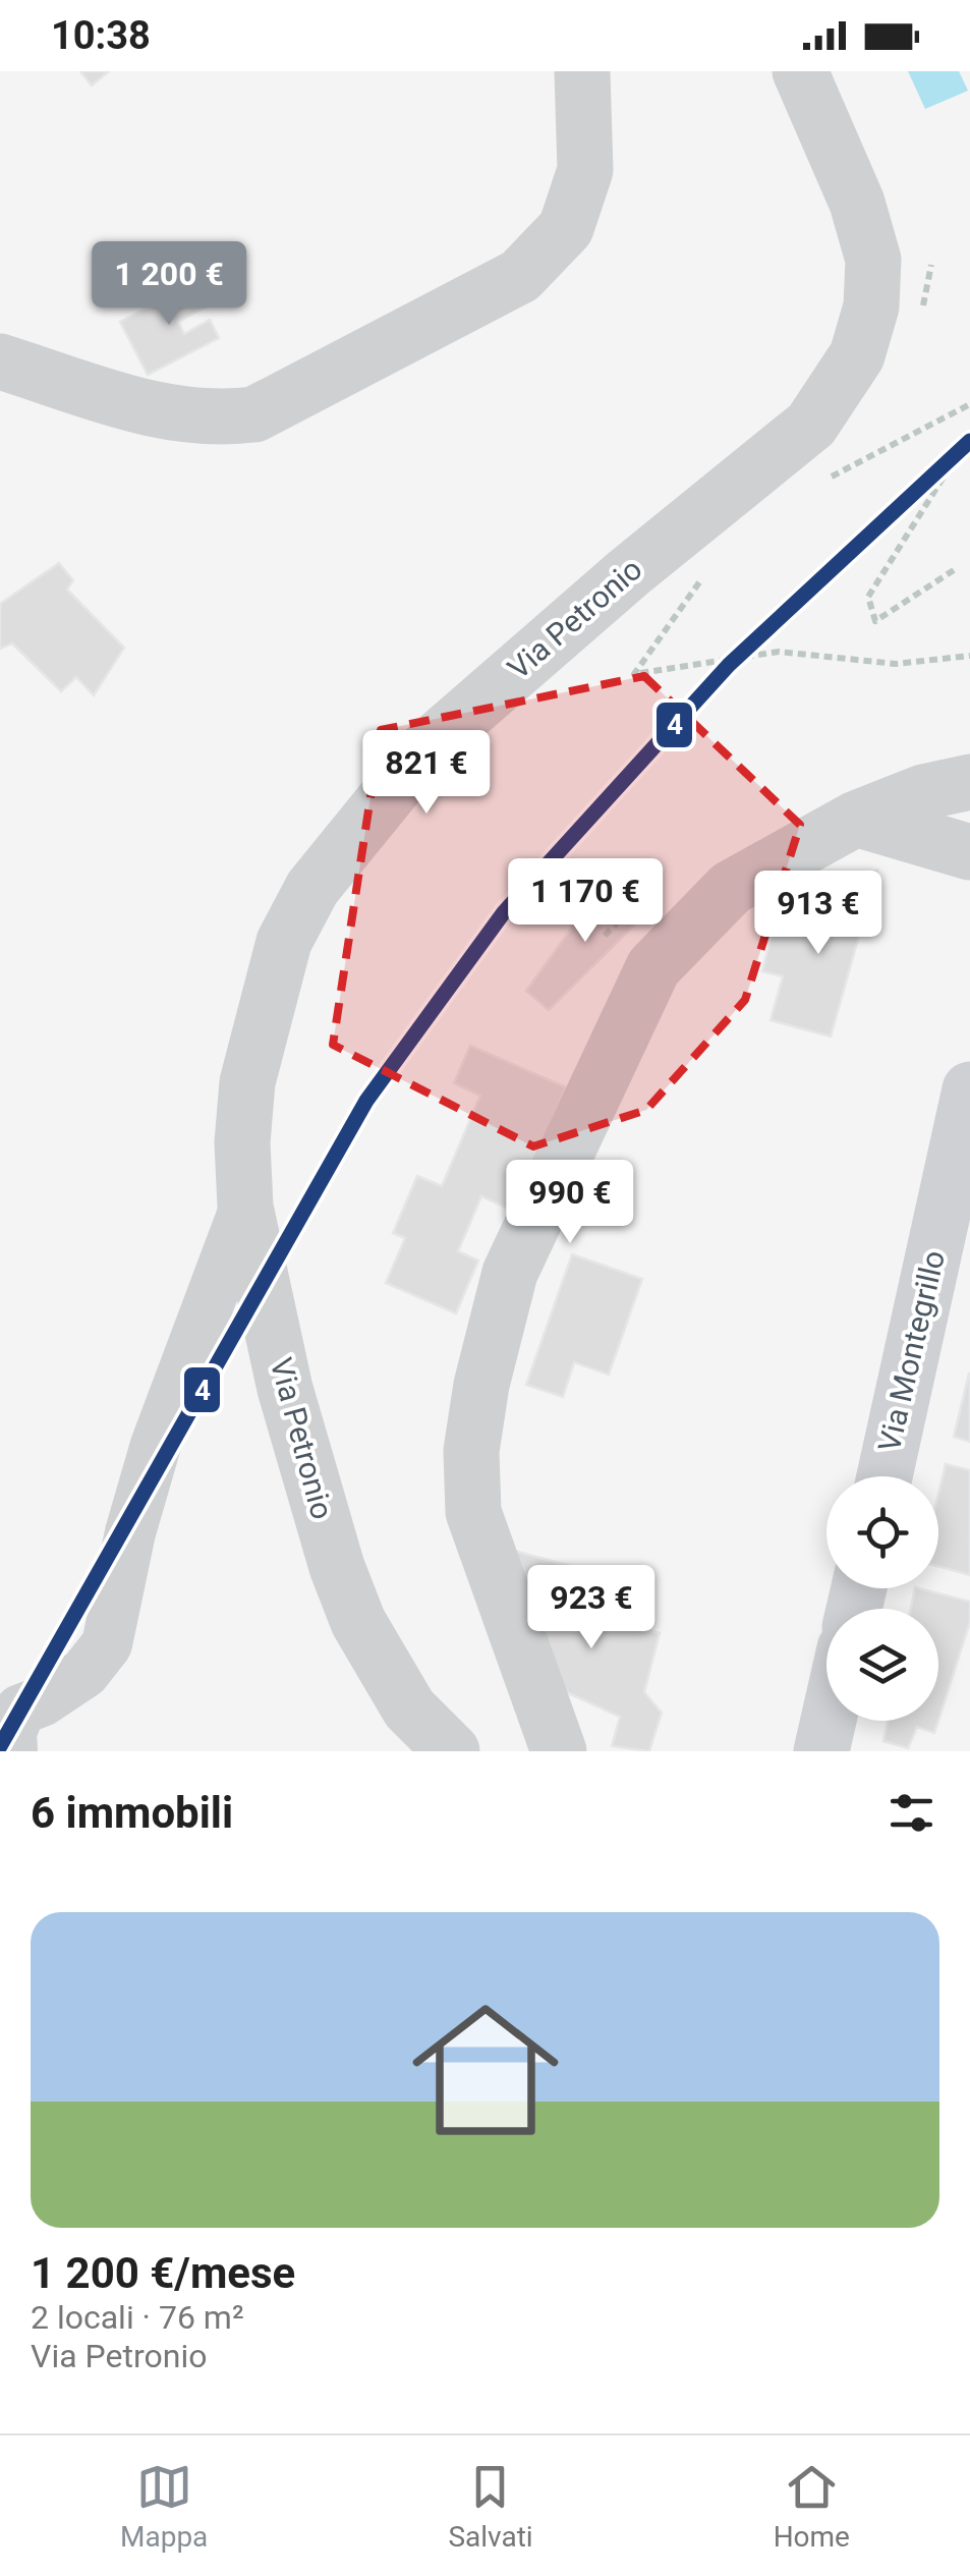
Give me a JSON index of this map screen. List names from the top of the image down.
{
  "streets": {
    "main road": ["Via Montegrillo"],
    "street": ["Via Petronio"]
  },
  "lines": ["transit line 4"],
  "page": {
    "status": "10:38",
    "price": [
      "1 200 €",
      "821 €",
      "1 170 €",
      "913 €",
      "990 €",
      "923 €"
    ],
    "heading": "6 immobili",
    "list": [
      {
        "name": "1 200 €/mese",
        "note": "2 locali · 76 m² · Via Petronio"
      }
    ],
    "tabs": ["Mappa", "Salvati", "Home"]
  }
}
